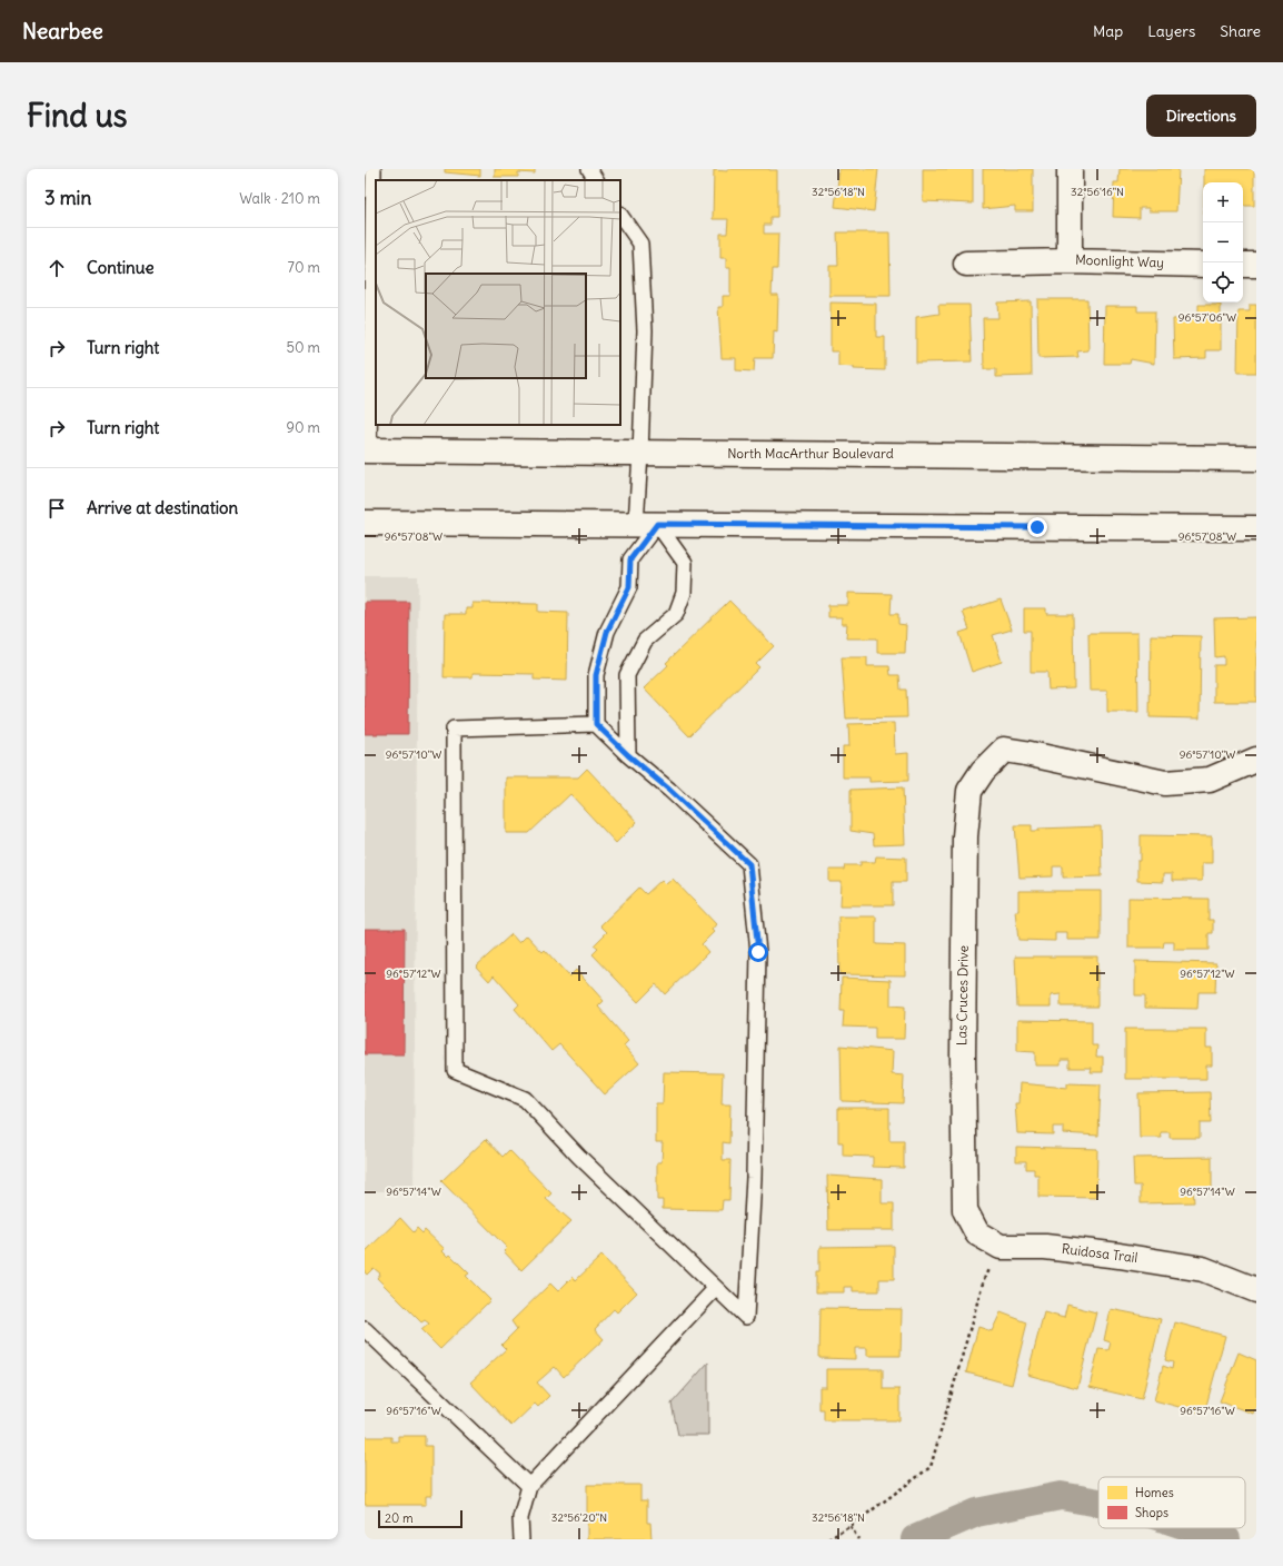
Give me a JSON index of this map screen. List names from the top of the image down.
{
  "streets": {
    "main road": [
      "Moonlight Way",
      "North MacArthur Boulevard",
      "Las Cruces Drive",
      "Ruidosa Trail"
    ]
  },
  "crossings": [
    ["Las Cruces Drive", "Ruidosa Trail"]
  ],
  "legend": ["Homes", "Shops"],
  "scale_bar": "20 m",
  "page": {
    "header": "Nearbee",
    "nav": ["Map", "Layers", "Share"],
    "buttons": "Directions",
    "title": "Find us",
    "heading": ["3 min", "Walk · 210 m"],
    "map_buttons": ["+", "−"],
    "list": [
      ["Continue", "70 m"],
      ["Turn right", "50 m"],
      ["Turn right", "90 m"],
      "Arrive at destination"
    ],
    "scale": "20 m"
  },
  "coordinates": [
    "32°56'18\"N",
    "32°56'16\"N",
    "96°57'06\"W",
    "96°57'08\"W",
    "96°57'10\"W",
    "96°57'12\"W",
    "96°57'14\"W",
    "96°57'16\"W",
    "32°56'20\"N"
  ]
}
